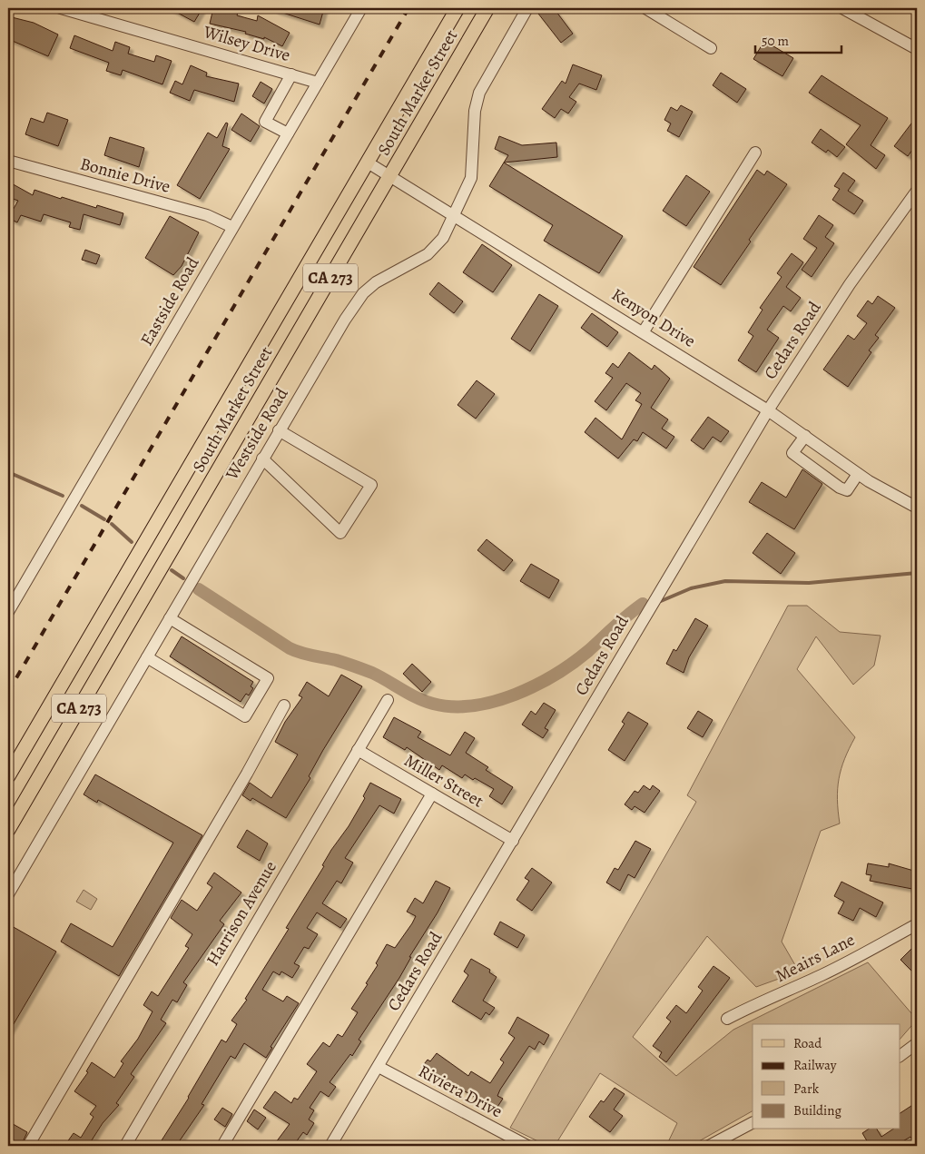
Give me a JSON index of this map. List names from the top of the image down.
{
  "streets": {
    "main road": ["South Market Street", "CA 273"],
    "street": [
      "Wilsey Drive",
      "Bonnie Drive",
      "Eastside Road",
      "Kenyon Drive",
      "Cedars Road",
      "Westside Road",
      "Miller Street",
      "Harrison Avenue",
      "Meairs Lane",
      "Riviera Drive"
    ]
  },
  "crossings": [
    ["Wilsey Drive", "Eastside Road"],
    ["South Market Street", "Kenyon Drive"],
    ["Bonnie Drive", "Eastside Road"],
    ["Kenyon Drive", "Cedars Road"],
    ["Kenyon Drive", "Westside Road"],
    ["Cedars Road", "Miller Street"],
    ["Cedars Road", "Riviera Drive"],
    ["Miller Street", "Harrison Avenue"]
  ],
  "legend": [
    "Road",
    "Railway",
    "Park",
    "Building"
  ],
  "scale_bar": "50 m"
}
